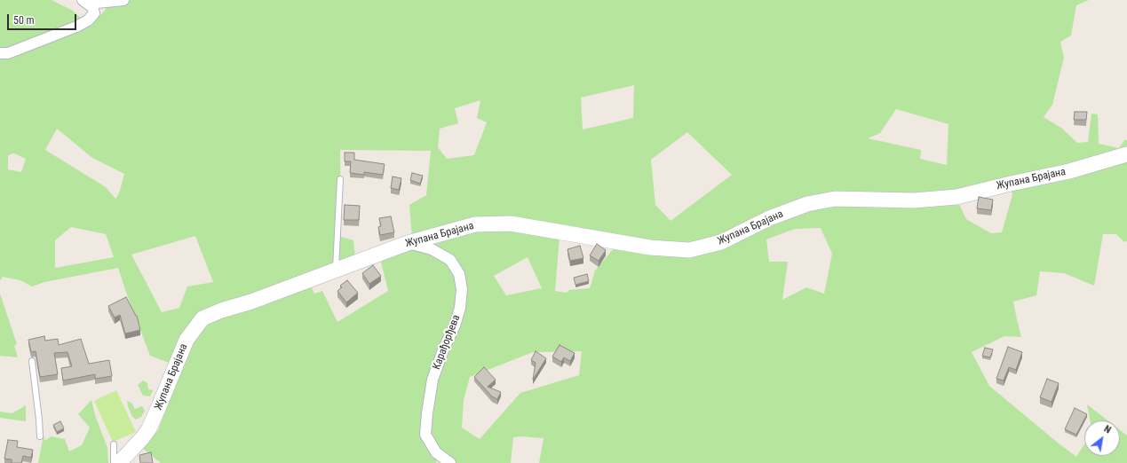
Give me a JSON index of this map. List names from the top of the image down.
{
  "streets": {
    "street": ["Жупана Брајана", "Карађорђева"]
  },
  "crossings": [
    ["Жупана Брајана", "Карађорђева"]
  ],
  "scale_bar": "50 m",
  "north": "top right"
}
